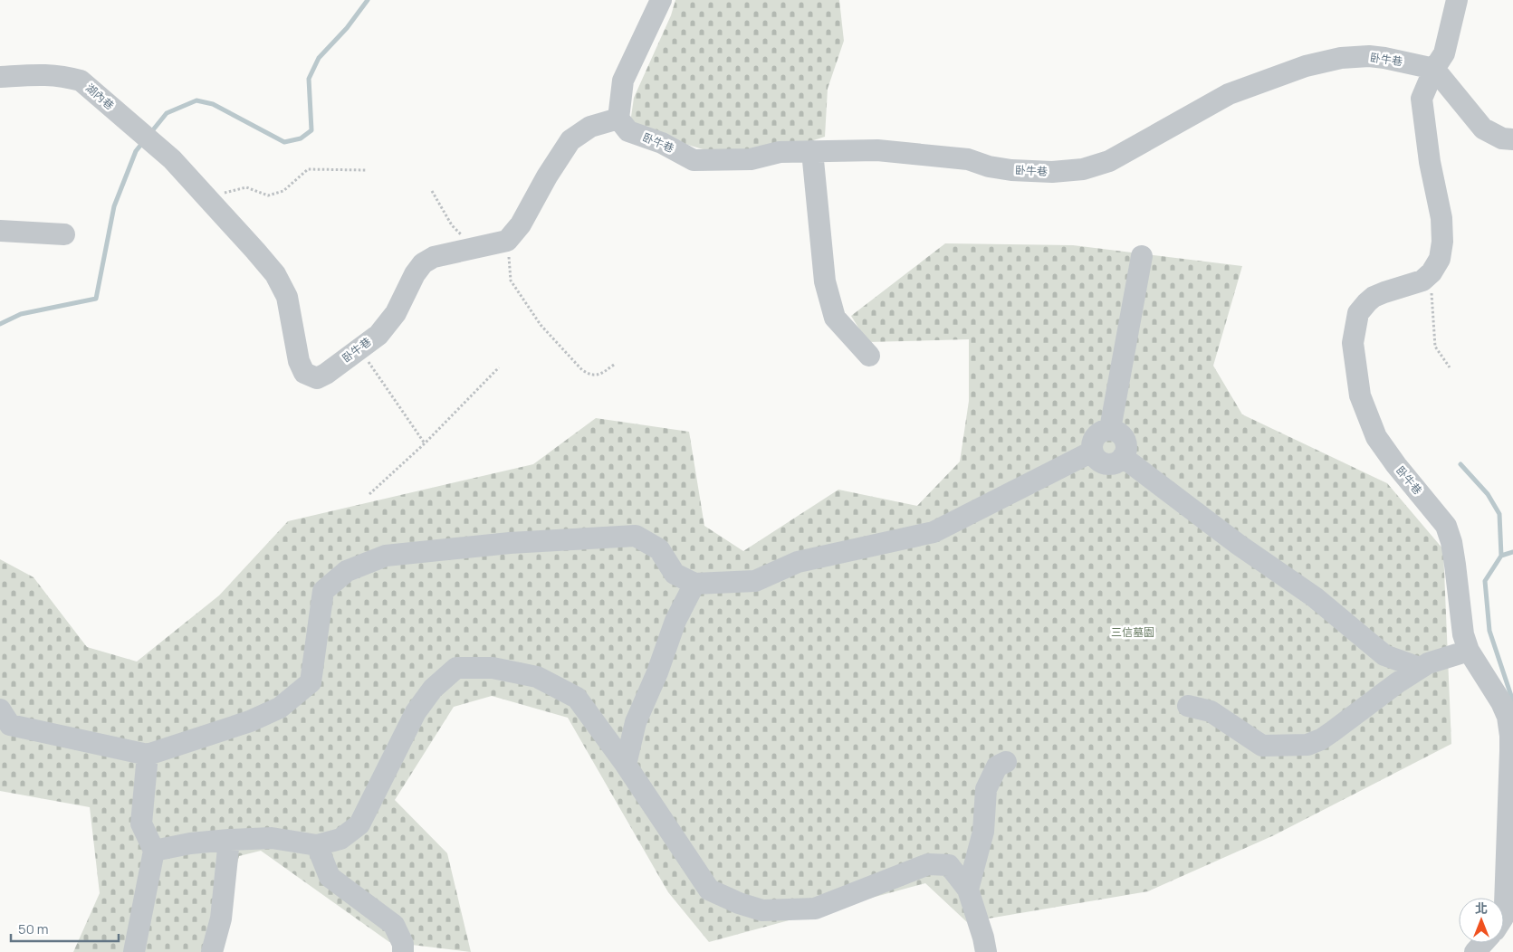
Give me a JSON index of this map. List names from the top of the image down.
{
  "streets": {
    "street": ["卧牛巷", "湖內巷"]
  },
  "crossings": [
    ["卧牛巷", "湖內巷"]
  ],
  "parks": ["三信墓園"],
  "scale_bar": "50 m",
  "north": "top"
}
